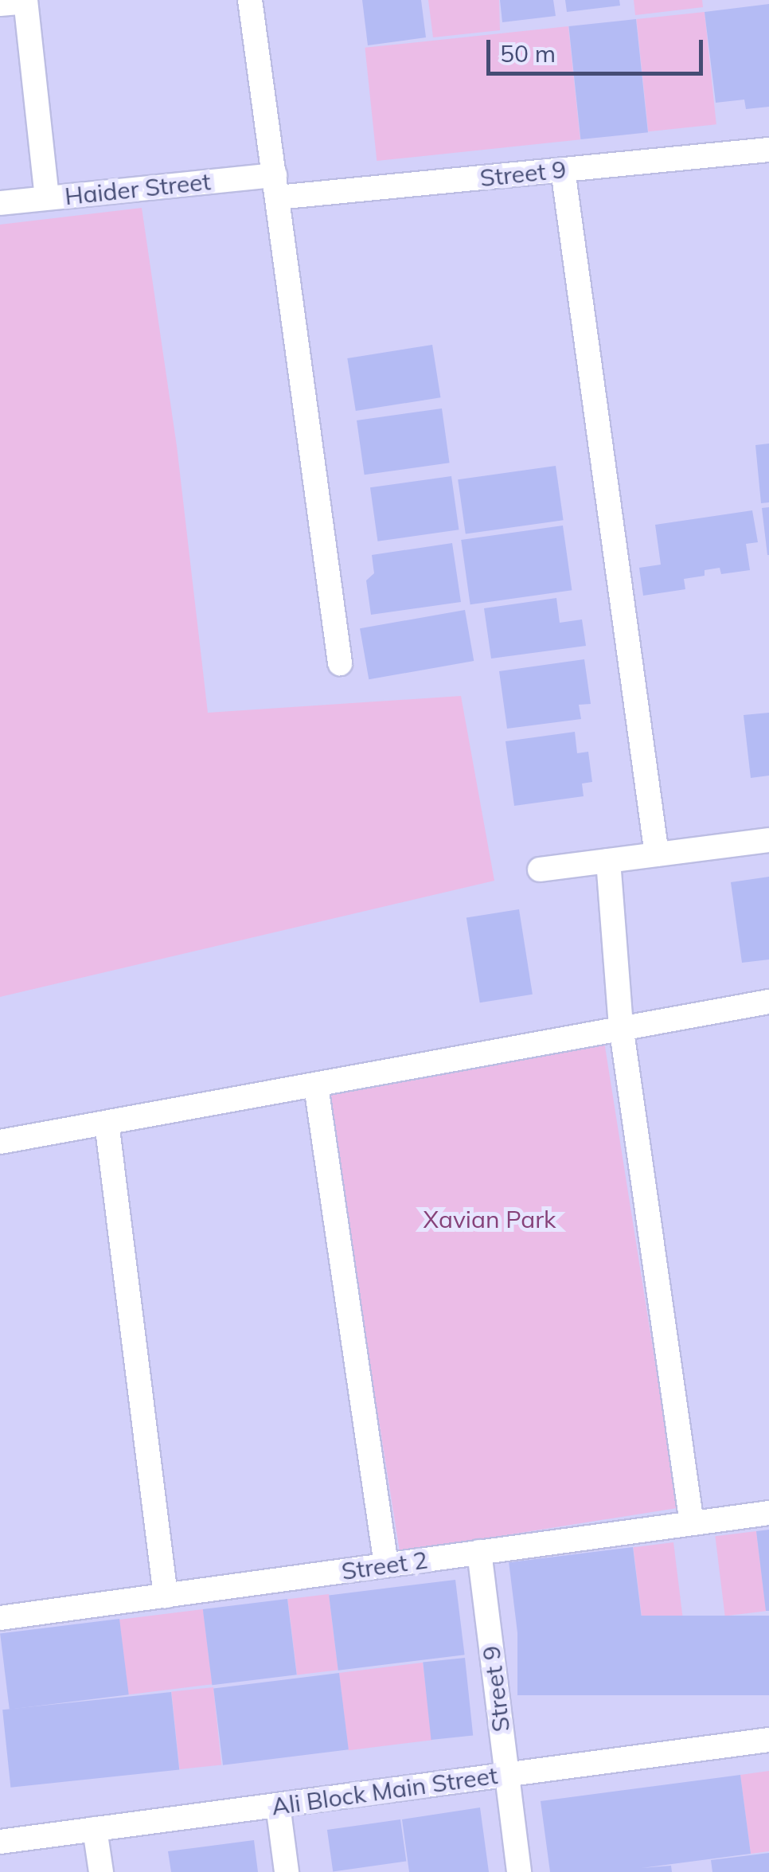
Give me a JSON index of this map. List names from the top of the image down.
{
  "streets": {
    "street": [
      "Street 9",
      "Haider Street",
      "Street 2",
      "Ali Block Main Street"
    ]
  },
  "crossings": [
    ["Street 9", "Haider Street"],
    ["Street 9", "Street 2"],
    ["Street 9", "Ali Block Main Street"]
  ],
  "parks": ["Xavian Park"],
  "scale_bar": "50 m"
}
